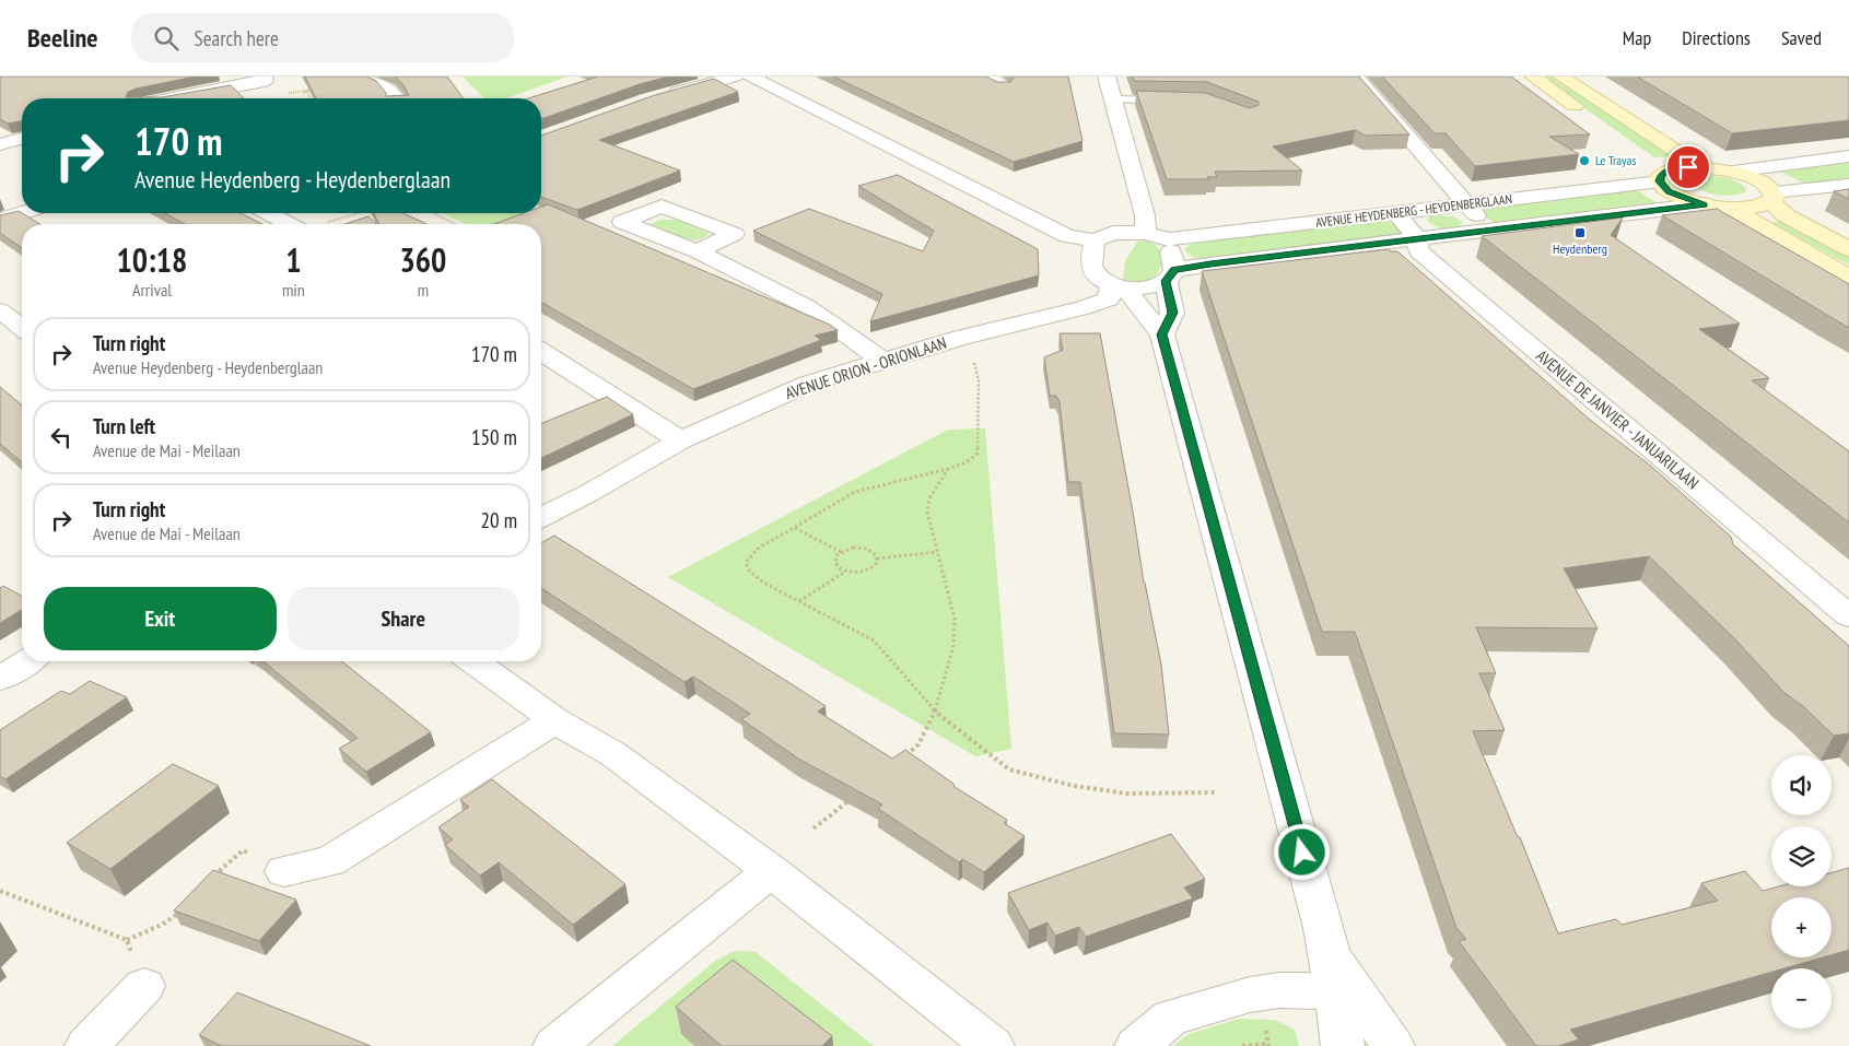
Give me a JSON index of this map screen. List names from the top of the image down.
{
  "streets": {
    "street": ["AVENUE HEYDENBERG - HEYDENBERGLAAN", "AVENUE ORION - ORIONLAAN", "AVENUE DE JANVIER - JANUARILAAN"]
  },
  "crossings": [
    ["AVENUE HEYDENBERG - HEYDENBERGLAAN", "AVENUE ORION - ORIONLAAN"],
    ["AVENUE HEYDENBERG - HEYDENBERGLAAN", "AVENUE DE JANVIER - JANUARILAAN"]
  ],
  "places": {
    "other": ["Le Trayas"],
    "transit": ["Heydenberg"]
  },
  "page": {
    "header": "Beeline",
    "search": "Search here",
    "nav": ["Map", "Directions", "Saved"],
    "turn": ["170 m", "Avenue Heydenberg - Heydenberglaan"],
    "eta": [
      "10:18",
      "Arrival",
      "1",
      "min",
      "360",
      "m"
    ],
    "list": [
      {
        "name": "Turn right",
        "note": "Avenue Heydenberg - Heydenberglaan",
        "value": "170 m"
      },
      {
        "name": "Turn left",
        "note": "Avenue de Mai - Meilaan",
        "value": "150 m"
      },
      {
        "name": "Turn right",
        "note": "Avenue de Mai - Meilaan",
        "value": "20 m"
      }
    ],
    "buttons": ["Exit", "Share"],
    "map_buttons": ["+", "−"]
  }
}
